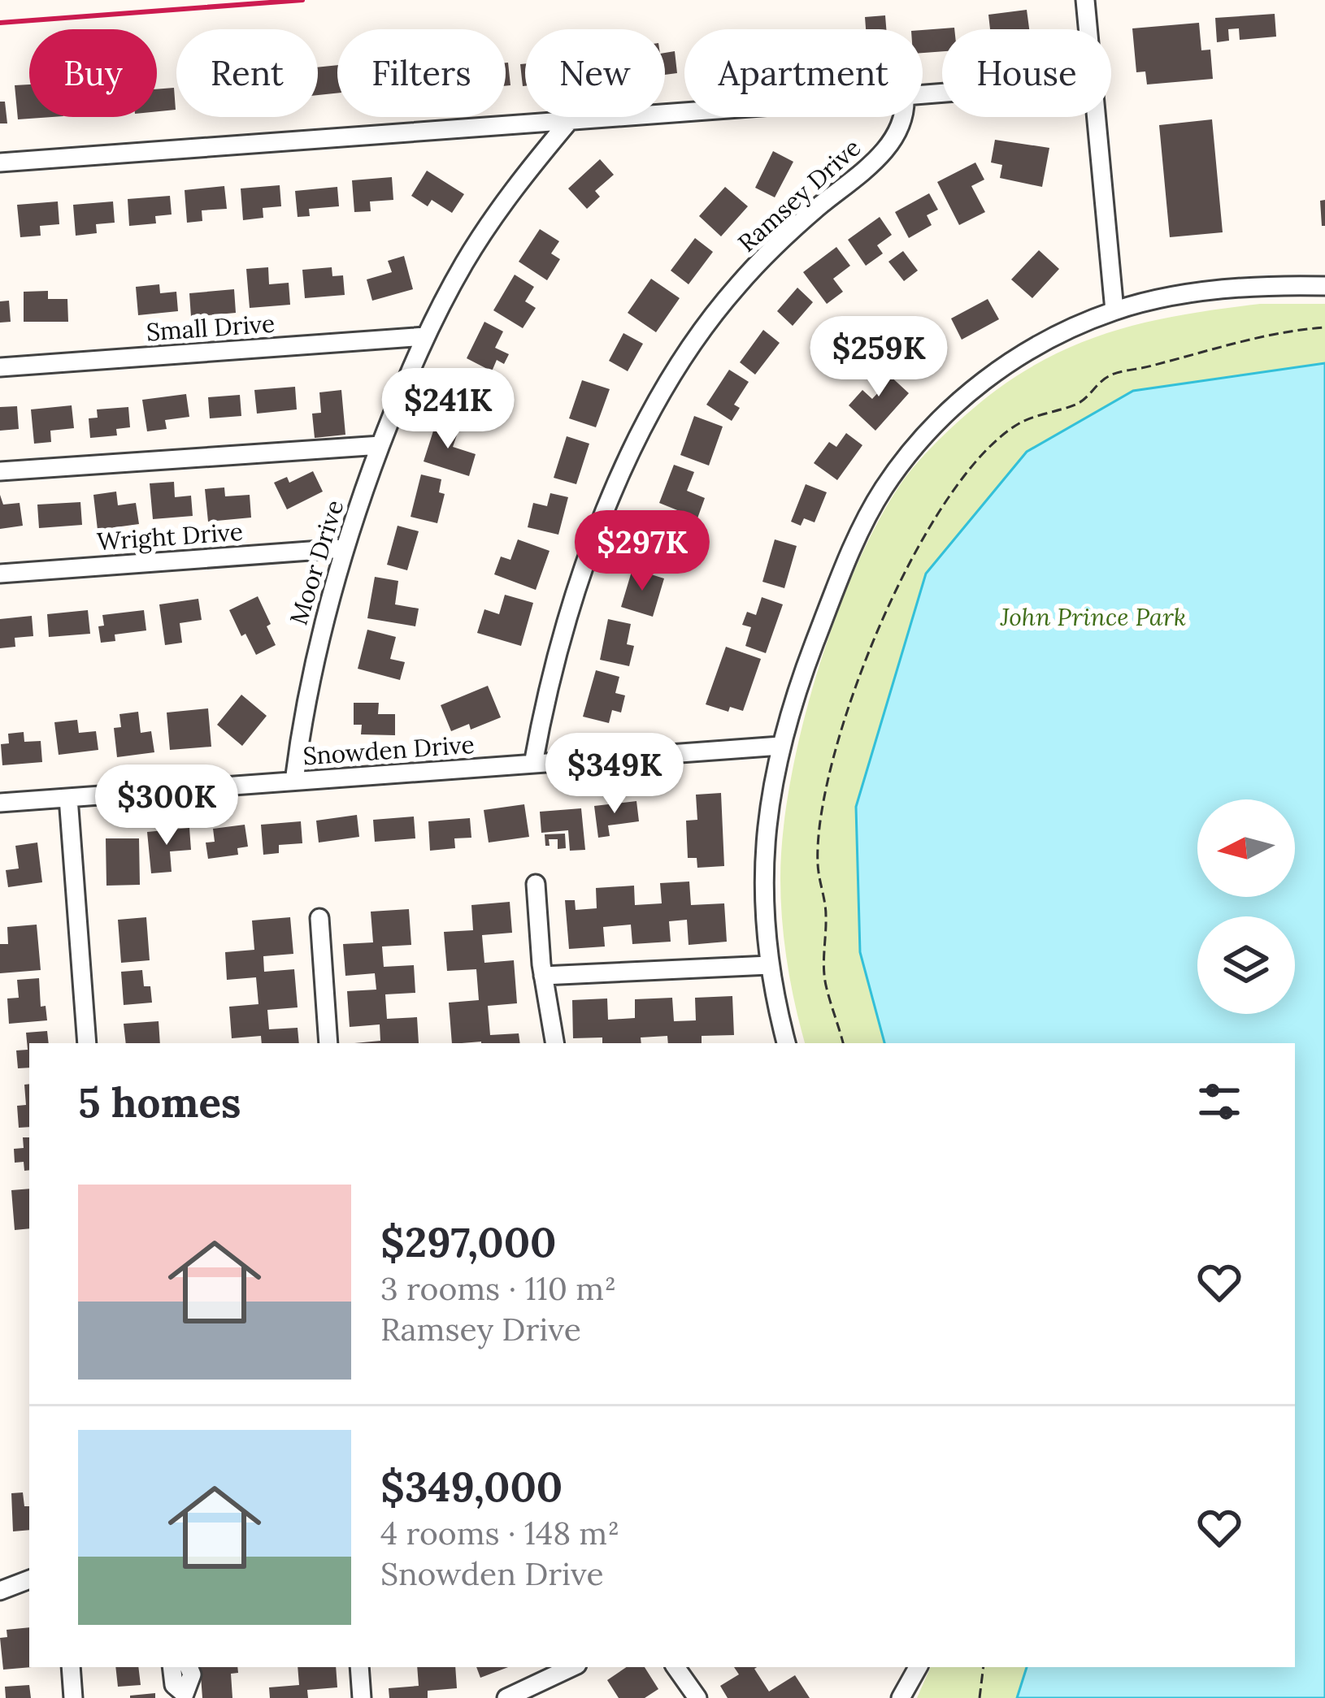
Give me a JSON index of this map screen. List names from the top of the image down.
{
  "streets": {
    "street": [
      "Ramsey Drive",
      "Small Drive",
      "Wright Drive",
      "Moor Drive",
      "Snowden Drive"
    ]
  },
  "crossings": [
    ["Ramsey Drive", "Snowden Drive"],
    ["Small Drive", "Moor Drive"],
    ["Wright Drive", "Moor Drive"],
    ["Moor Drive", "Snowden Drive"]
  ],
  "parks": ["John Prince Park"],
  "north": "left",
  "page": {
    "chip": [
      "Buy",
      "Rent",
      "Filters",
      "New",
      "Apartment",
      "House"
    ],
    "price": [
      "$259K",
      "$241K",
      "$297K",
      "$349K",
      "$300K"
    ],
    "heading": "5 homes",
    "list": [
      {
        "name": "$297,000",
        "note": "3 rooms · 110 m² · Ramsey Drive"
      },
      {
        "name": "$349,000",
        "note": "4 rooms · 148 m² · Snowden Drive"
      }
    ]
  }
}
